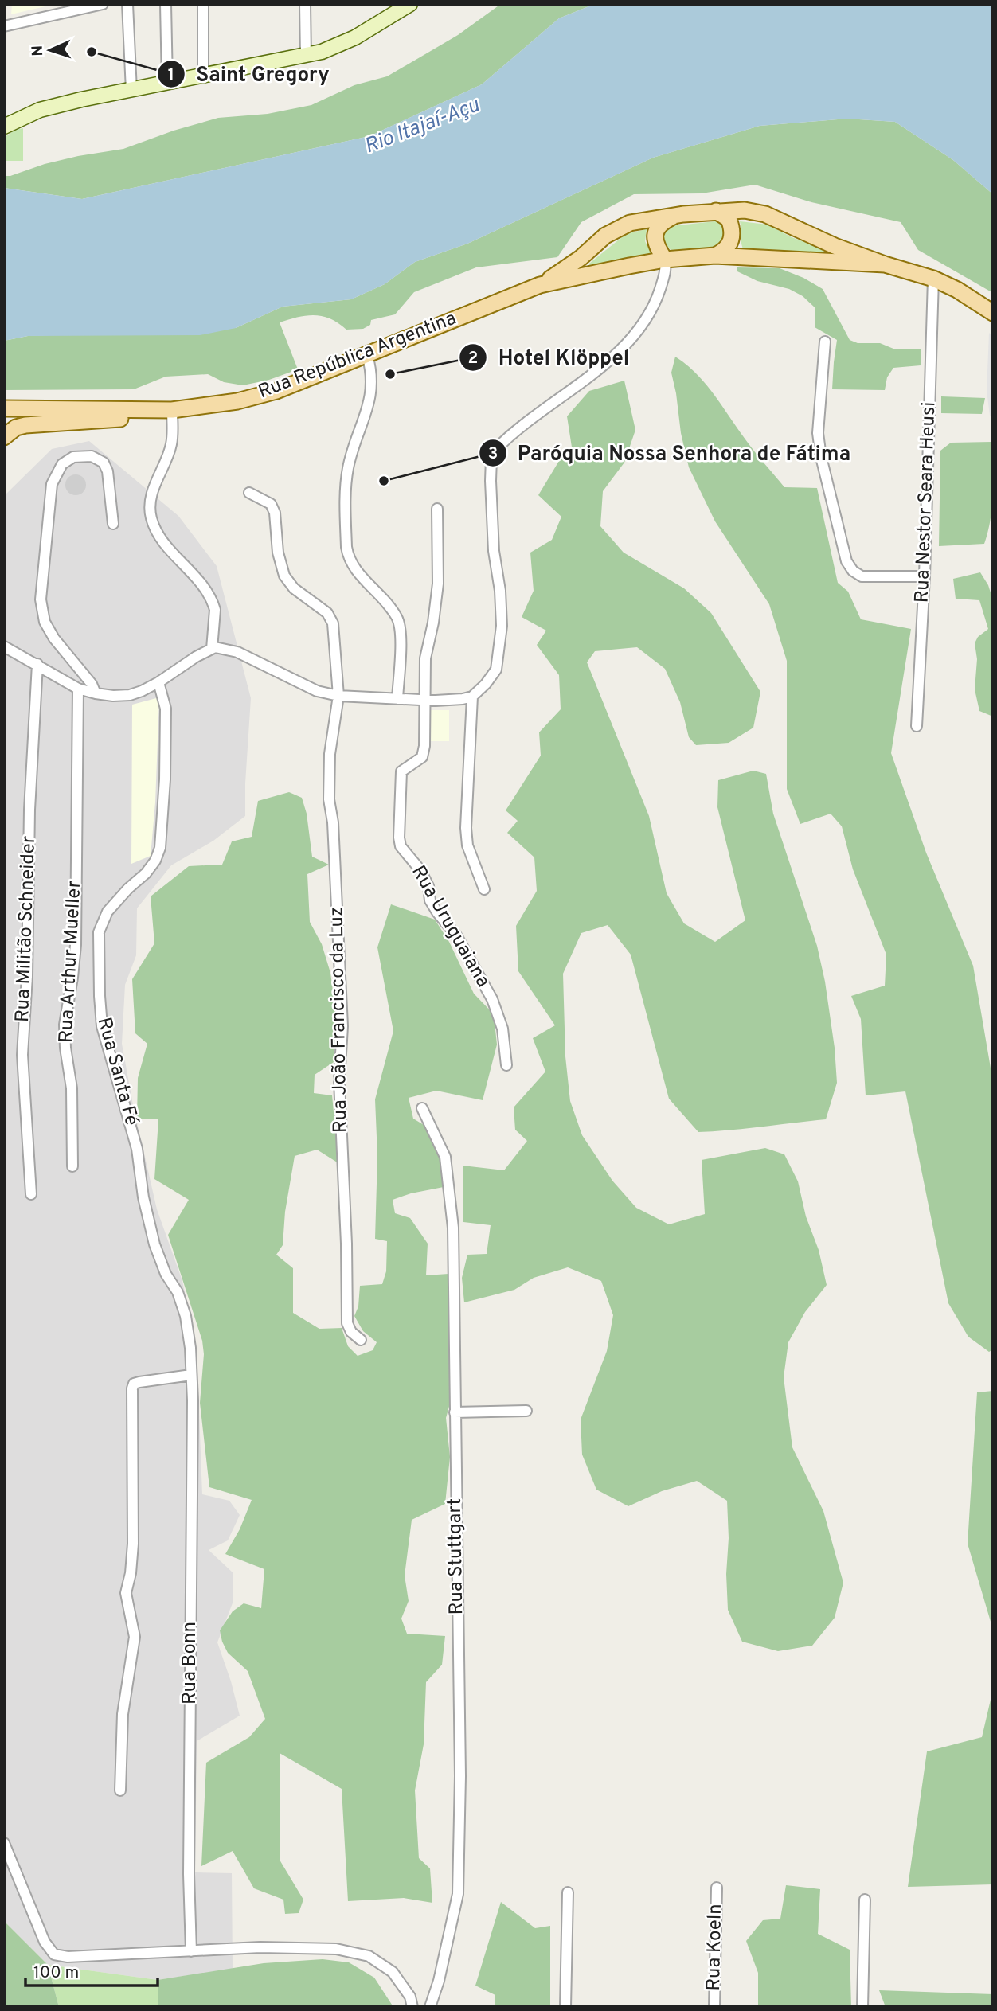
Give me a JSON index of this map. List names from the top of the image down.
{
  "streets": {
    "main road": ["Rua República Argentina"],
    "street": [
      "Rua Nestor Seara Heusi",
      "Rua Uruguaiana",
      "Rua Militão Schneider",
      "Rua Arthur Mueller",
      "Rua João Francisco da Luz",
      "Rua Santa Fé",
      "Rua Stuttgart",
      "Rua Bonn",
      "Rua Koeln"
    ]
  },
  "crossings": [
    ["Rua República Argentina", "Rua Nestor Seara Heusi"],
    ["Rua Santa Fé", "Rua Bonn"]
  ],
  "water": ["Rio Itajaí-Açu"],
  "places": ["Saint Gregory", "Hotel Klöppel", "Paróquia Nossa Senhora de Fátima"],
  "scale_bar": "100 m",
  "north": "left"
}
